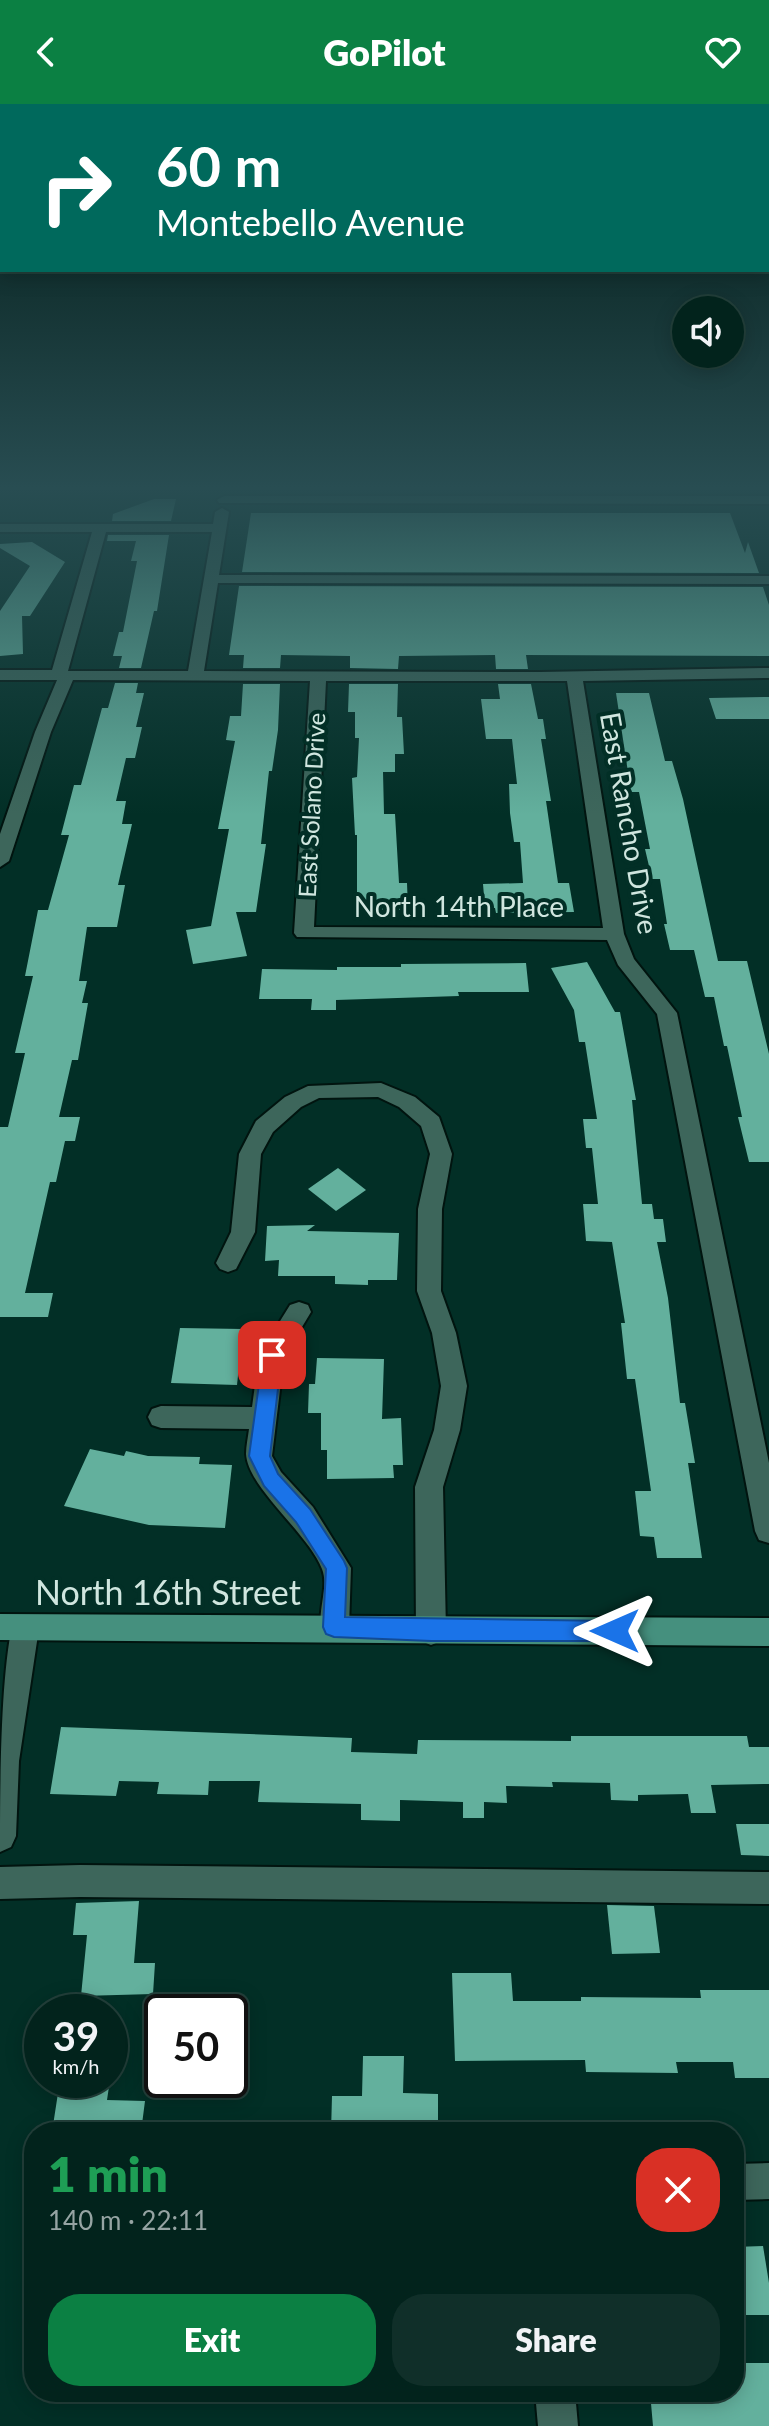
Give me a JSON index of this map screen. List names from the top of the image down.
{
  "streets": {
    "main road": ["North 16th Street"],
    "street": ["East Solano Drive", "East Rancho Drive", "North 14th Place"]
  },
  "crossings": [
    ["East Solano Drive", "North 14th Place"],
    ["East Rancho Drive", "North 14th Place"]
  ],
  "page": {
    "header": "GoPilot",
    "turn": ["60 m", "Montebello Avenue"],
    "speed": "39 km/h",
    "limit": "50",
    "heading": ["1 min", "140 m · 22:11"],
    "buttons": ["Exit", "Share"]
  }
}
